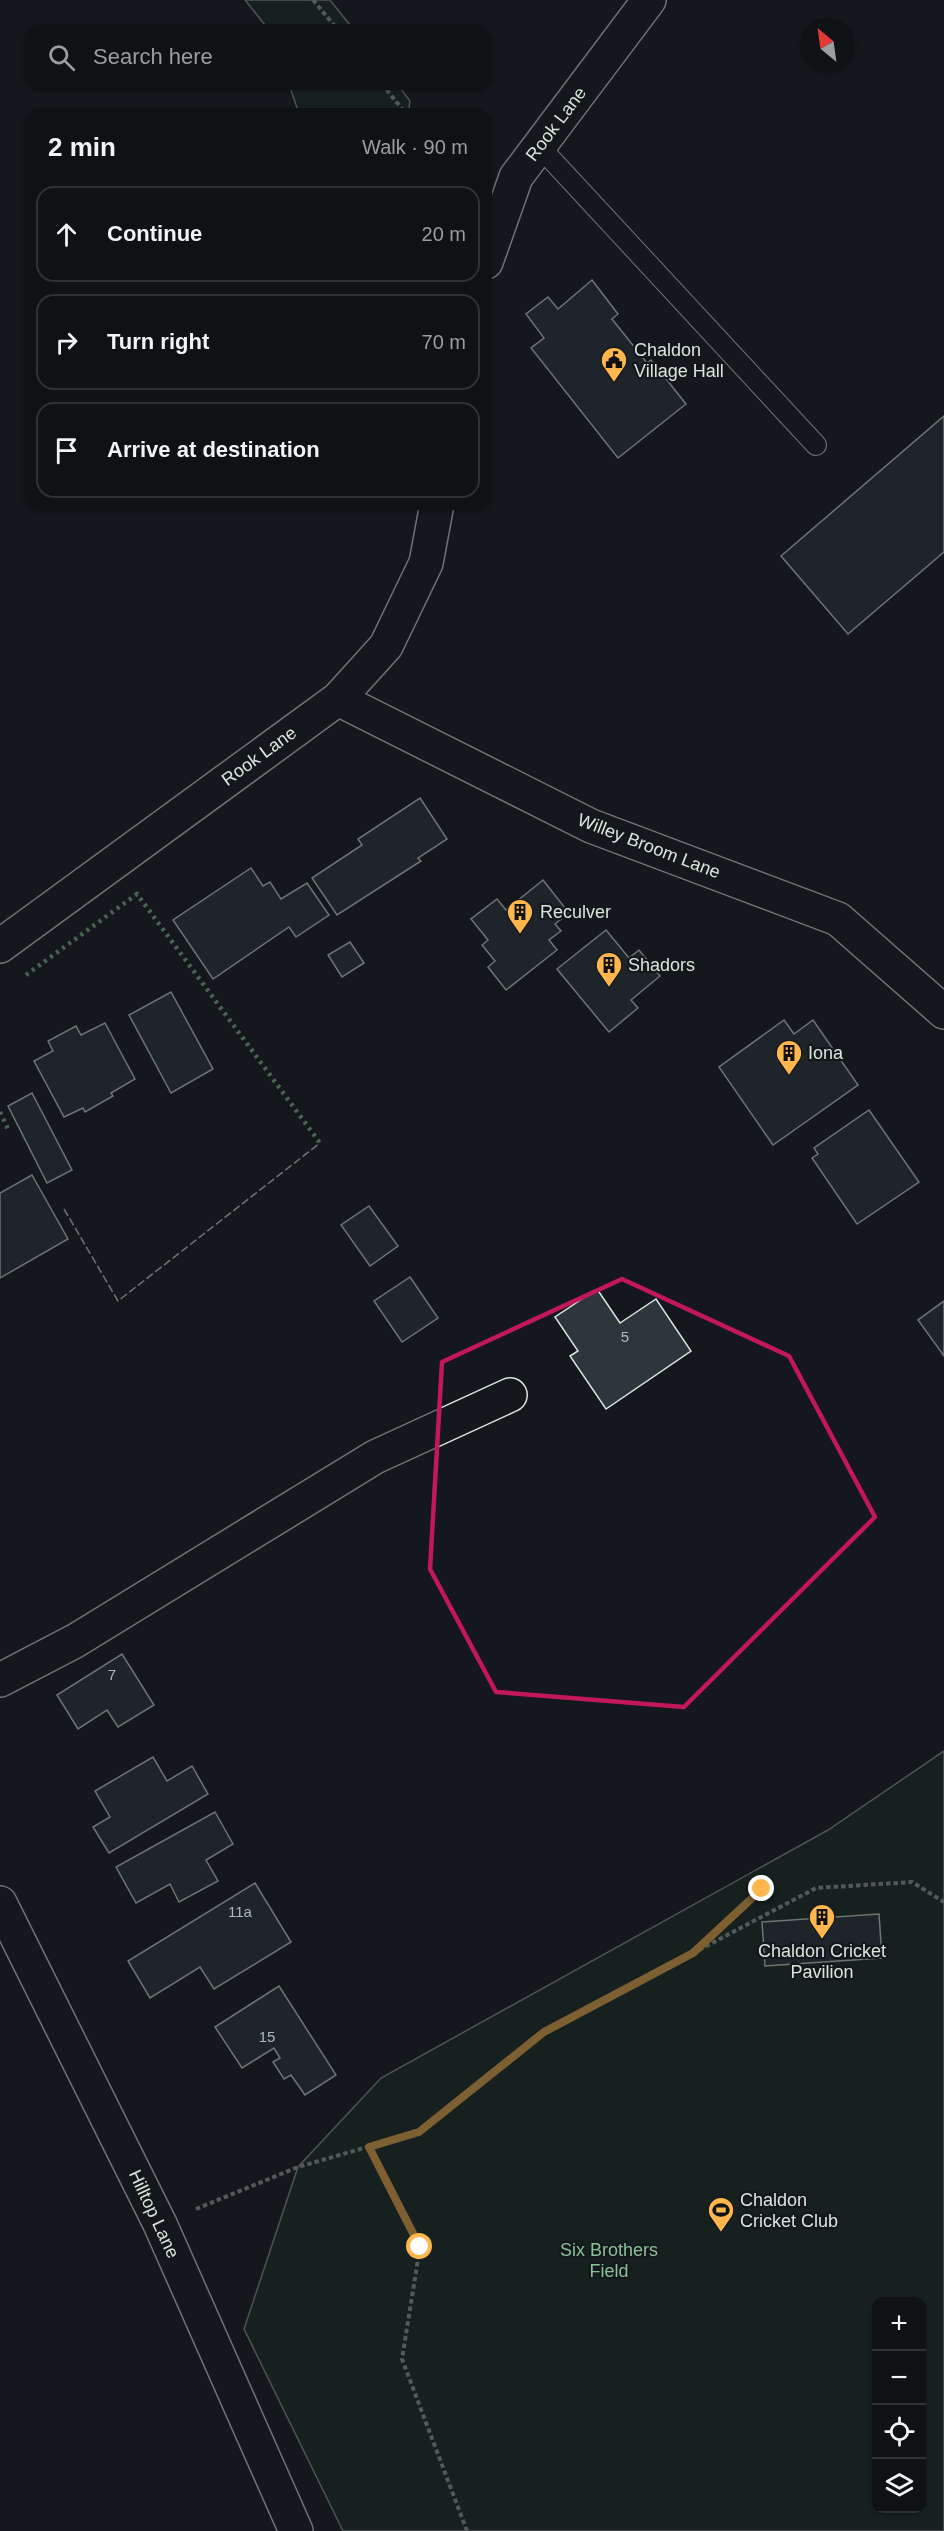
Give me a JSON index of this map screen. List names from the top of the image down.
{
  "streets": {
    "street": ["Rook Lane", "Willey Broom Lane", "Hilltop Lane"]
  },
  "crossings": [
    ["Rook Lane", "Willey Broom Lane"]
  ],
  "parks": ["Six Brothers Field"],
  "places": {
    "public building": ["Chaldon Village Hall"],
    "building": [
      "Reculver",
      "Shadors",
      "Iona",
      "Chaldon Cricket Pavilion"
    ],
    "sports": ["Chaldon Cricket Club"]
  },
  "house_numbers": [
    "5",
    "7",
    "11a",
    "15"
  ],
  "north": "top left",
  "page": {
    "search": "Search here",
    "heading": ["2 min", "Walk · 90 m"],
    "list": [
      ["Continue", "20 m"],
      ["Turn right", "70 m"],
      "Arrive at destination"
    ],
    "map_buttons": ["+", "−"]
  }
}
